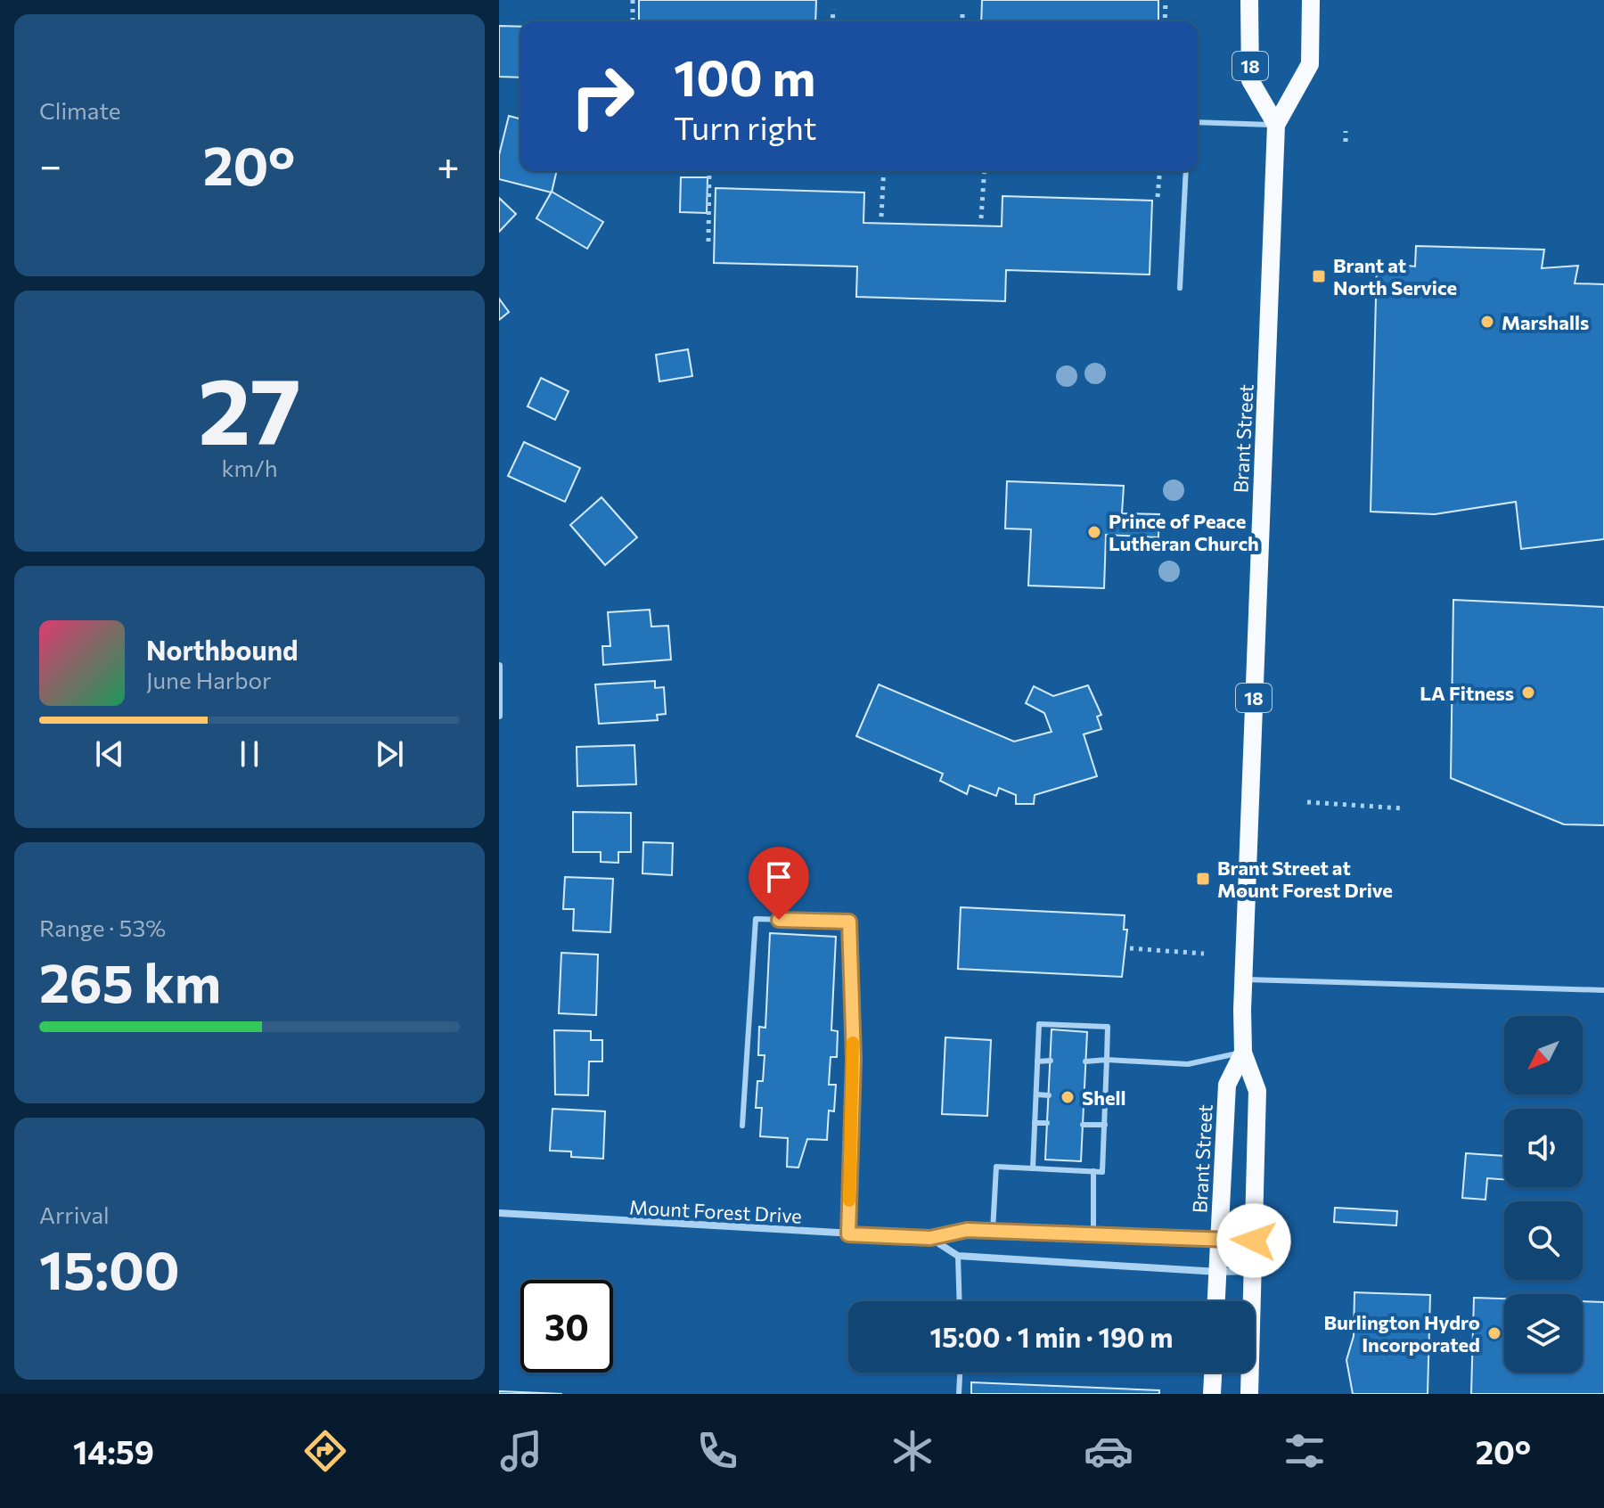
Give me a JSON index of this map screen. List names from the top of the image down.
{
  "streets": {
    "main road": ["18", "Brant Street"],
    "street": ["Mount Forest Drive"]
  },
  "crossings": [
    ["18", "Brant Street"],
    ["Brant Street", "Mount Forest Drive"]
  ],
  "places": {
    "transit": ["Brant at North Service", "Brant Street at Mount Forest Drive"],
    "other": [
      "Marshalls",
      "Prince of Peace Lutheran Church",
      "LA Fitness",
      "Shell",
      "Burlington Hydro Incorporated"
    ]
  },
  "north": "bottom left",
  "page": {
    "tile": [
      "Climate",
      ["27", "km/h"],
      ["Range · 53%", "265 km"],
      ["Arrival", "15:00"]
    ],
    "turn": ["100 m", "Turn right"],
    "heat": ["−", "20°", "+"],
    "song": ["Northbound", "June Harbor"],
    "limit": "30",
    "trip": "15:00 · 1 min · 190 m",
    "tabs": ["14:59", "20°"]
  }
}
